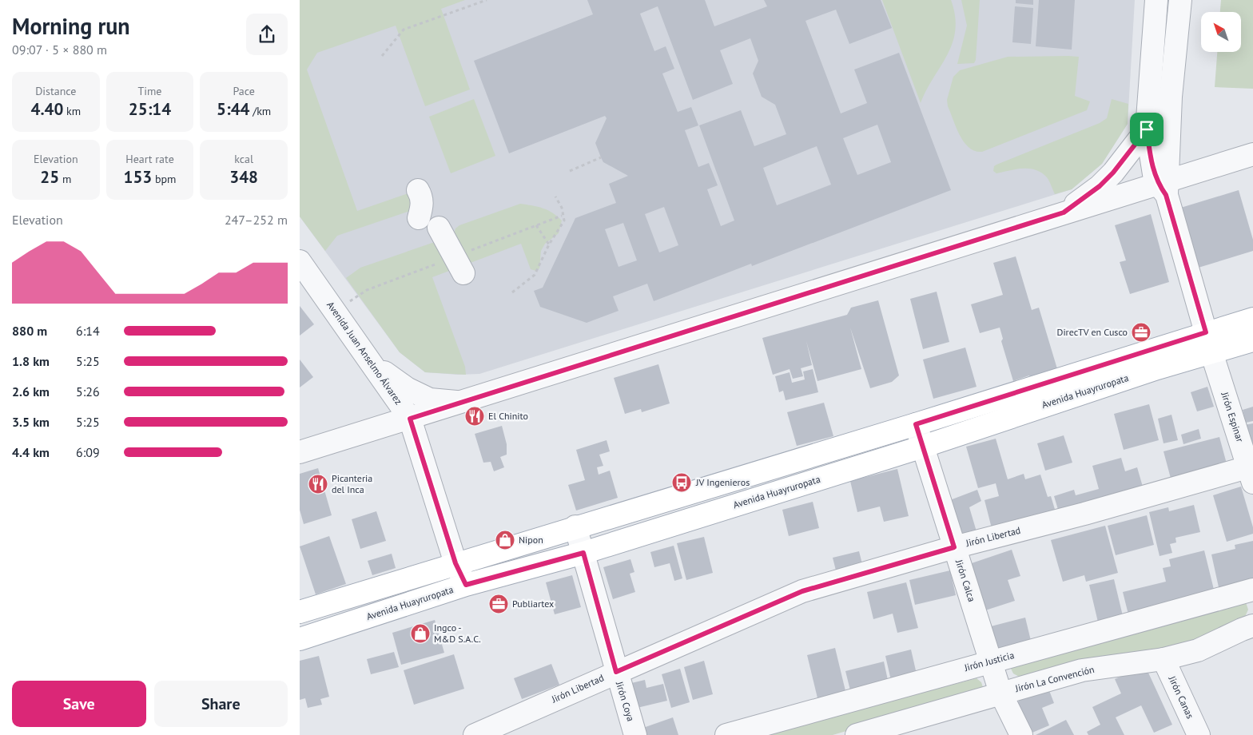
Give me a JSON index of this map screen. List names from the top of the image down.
{
  "streets": {
    "main road": ["Avenida Huayruropata"],
    "street": [
      "Avenida Juan Anselmo Álvarez",
      "Jirón Espinar",
      "Jirón Libertad",
      "Jirón Calca",
      "Jirón Justicia",
      "Jirón La Convención",
      "Jirón Canas",
      "Jirón Coya"
    ]
  },
  "crossings": [
    ["Avenida Juan Anselmo Álvarez", "Avenida Huayruropata"],
    ["Avenida Huayruropata", "Jirón Espinar"],
    ["Avenida Huayruropata", "Jirón Calca"],
    ["Avenida Huayruropata", "Jirón Coya"],
    ["Jirón Espinar", "Jirón Libertad"],
    ["Jirón Libertad", "Jirón Calca"],
    ["Jirón Libertad", "Jirón Coya"],
    ["Jirón Calca", "Jirón Justicia"],
    ["Jirón Calca", "Jirón La Convención"],
    ["Jirón La Convención", "Jirón Canas"]
  ],
  "places": {
    "office": ["DirecTV en Cusco", "Publiartex"],
    "restaurant": ["El Chinito", "Picanteria del Inca"],
    "bus stop": ["JV Ingenieros"],
    "shop": ["Nipon", "Ingco - M&D S.A.C."]
  },
  "north": "top left",
  "page": {
    "heading": ["Morning run", "09:07 · 5 × 880 m"],
    "stats": [
      ["Distance", "4.40 km"],
      ["Time", "25:14"],
      ["Pace", "5:44 /km"],
      ["Elevation", "25 m"],
      ["Heart rate", "153 bpm"],
      ["kcal", "348"]
    ],
    "chart": ["Elevation", "247–252 m"],
    "list": [
      {
        "name": "880 m",
        "note": "6:14"
      },
      {
        "name": "1.8 km",
        "note": "5:25"
      },
      {
        "name": "2.6 km",
        "note": "5:26"
      },
      {
        "name": "3.5 km",
        "note": "5:25"
      },
      {
        "name": "4.4 km",
        "note": "6:09"
      }
    ],
    "buttons": ["Save", "Share"]
  }
}
